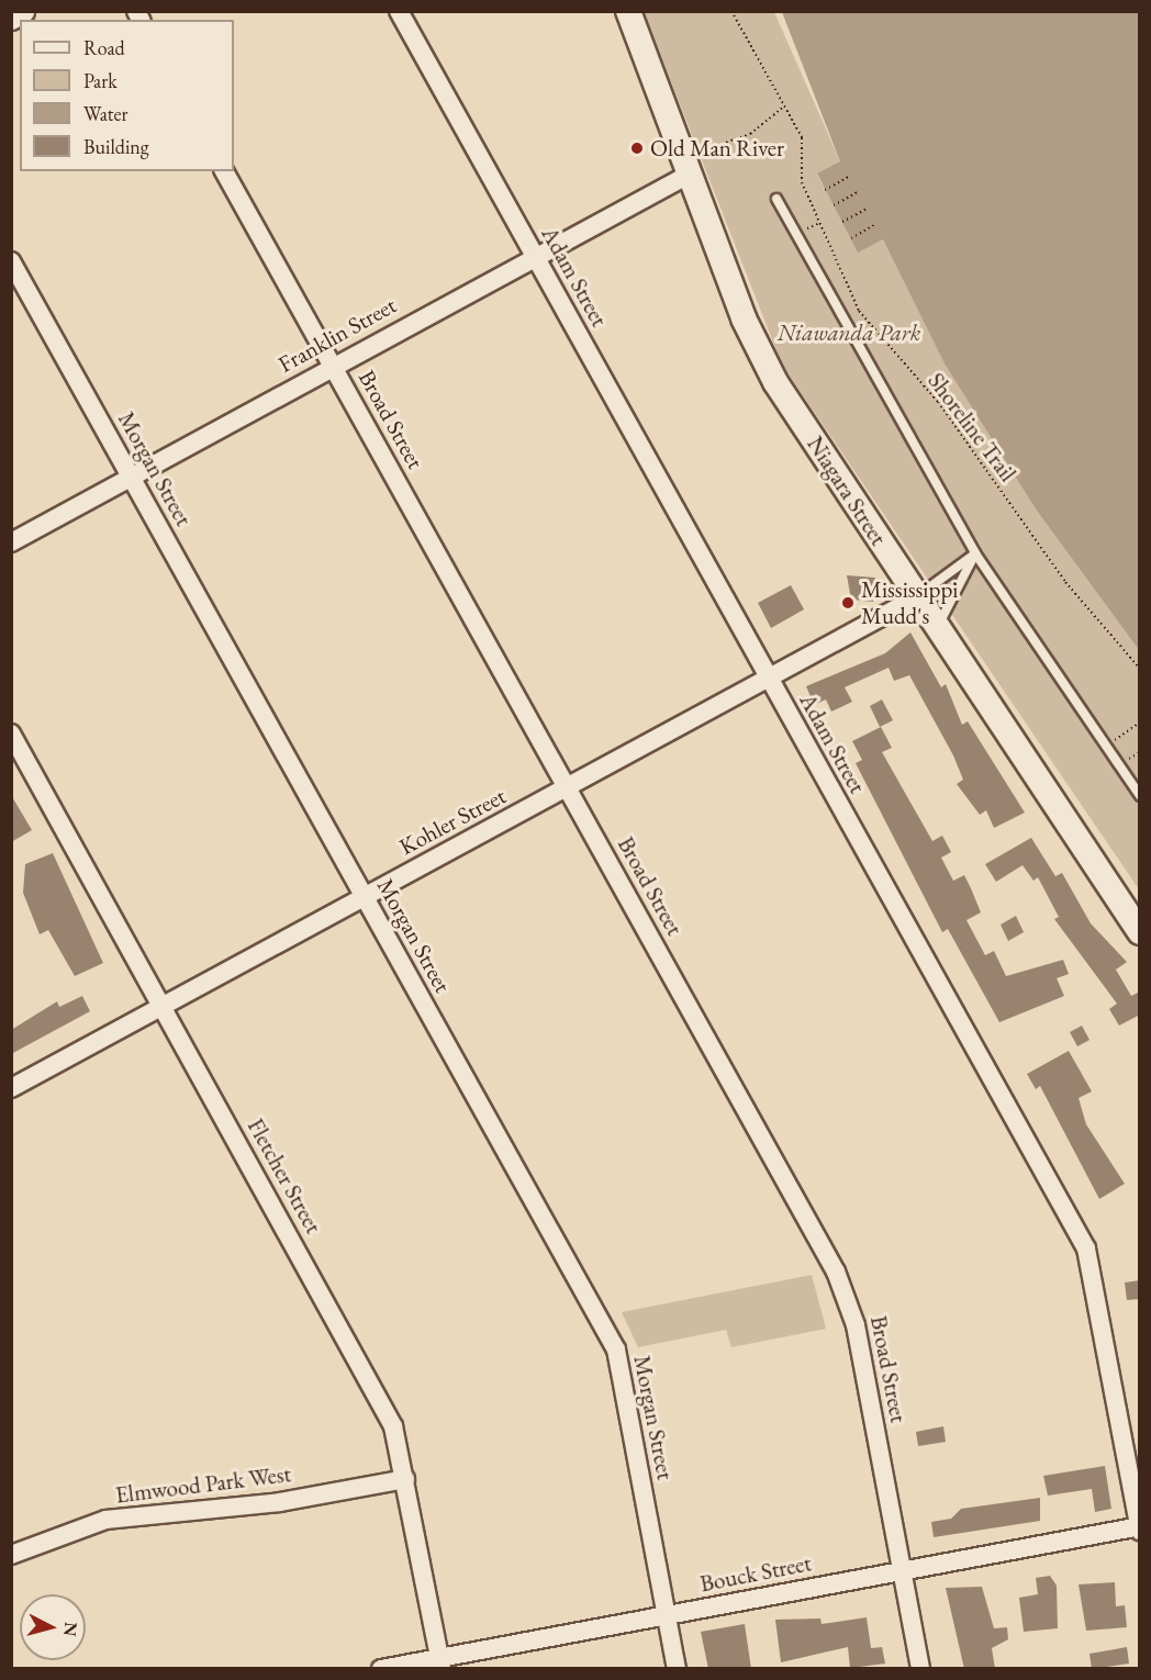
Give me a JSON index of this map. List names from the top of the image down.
{
  "streets": {
    "main road": ["Niagara Street"],
    "street": [
      "Adam Street",
      "Franklin Street",
      "Broad Street",
      "Morgan Street",
      "Kohler Street",
      "Fletcher Street",
      "Elmwood Park West",
      "Bouck Street"
    ],
    "path": ["Shoreline Trail"]
  },
  "crossings": [
    ["Adam Street", "Franklin Street"],
    ["Adam Street", "Kohler Street"],
    ["Adam Street", "Bouck Street"],
    ["Franklin Street", "Broad Street"],
    ["Franklin Street", "Morgan Street"],
    ["Franklin Street", "Niagara Street"],
    ["Broad Street", "Kohler Street"],
    ["Broad Street", "Bouck Street"],
    ["Morgan Street", "Kohler Street"],
    ["Morgan Street", "Bouck Street"],
    ["Niagara Street", "Kohler Street"],
    ["Kohler Street", "Fletcher Street"],
    ["Fletcher Street", "Elmwood Park West"],
    ["Fletcher Street", "Bouck Street"]
  ],
  "parks": ["Niawanda Park"],
  "places": ["Old Man River", "Mississippi Mudd's"],
  "legend": [
    "Road",
    "Park",
    "Water",
    "Building"
  ],
  "north": "right"
}
